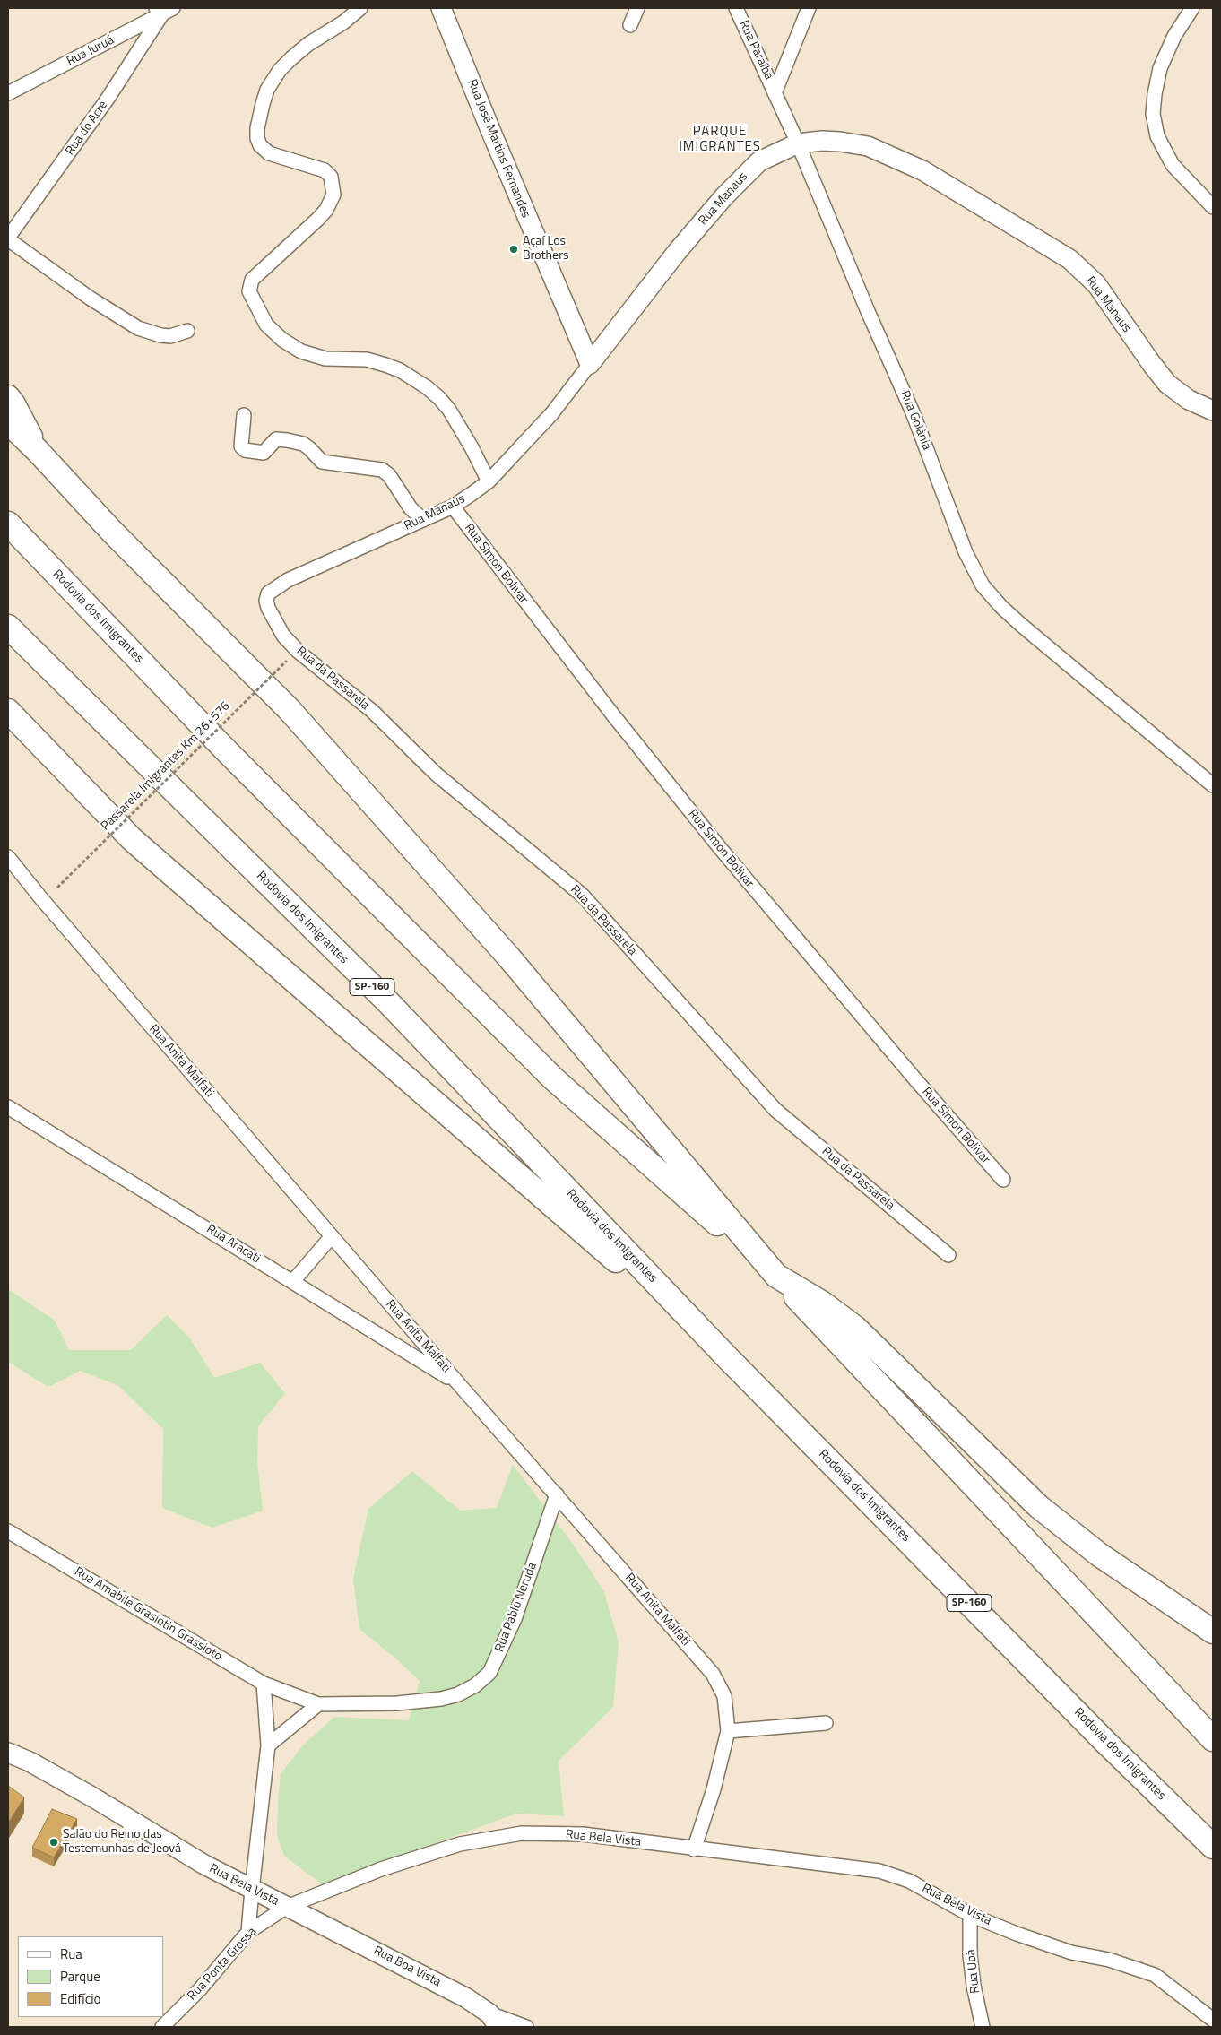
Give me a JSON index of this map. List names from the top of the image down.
{
  "streets": {
    "highway": ["Rodovia dos Imigrantes", "SP-160"],
    "street": [
      "Rua Paraíba",
      "Rua Juruá",
      "Rua do Acre",
      "Rua José Martins Fernandes",
      "Rua Manaus",
      "Rua Goiânia",
      "Rua Simon Bolivar",
      "Rua da Passarela",
      "Rua Anita Malfati",
      "Rua Aracati",
      "Rua Pablo Neruda",
      "Rua Amabile Grasiotin Grassioto",
      "Rua Bela Vista",
      "Rua Ponta Grossa",
      "Rua Boa Vista",
      "Rua Ubá"
    ],
    "path": ["Passarela Imigrantes Km 26+576"]
  },
  "crossings": [
    ["Rua Paraíba", "Rua Goiânia"],
    ["Rua Juruá", "Rua do Acre"],
    ["Rua José Martins Fernandes", "Rua Manaus"],
    ["Rua Manaus", "Rua Goiânia"],
    ["Rua Manaus", "Rua Simon Bolivar"],
    ["Rua Manaus", "Rua da Passarela"],
    ["Rua Anita Malfati", "Rua Aracati"],
    ["Rua Anita Malfati", "Rua Pablo Neruda"],
    ["Rua Anita Malfati", "Rua Bela Vista"],
    ["Rua Pablo Neruda", "Rua Amabile Grasiotin Grassioto"],
    ["Rua Bela Vista", "Rua Ponta Grossa"],
    ["Rua Bela Vista", "Rua Boa Vista"],
    ["Rua Bela Vista", "Rua Ubá"],
    ["Rua Ponta Grossa", "Rua Boa Vista"]
  ],
  "districts": ["PARQUE IMIGRANTES"],
  "places": ["Açaí Los Brothers", "Salão do Reino das Testemunhas de Jeová"],
  "legend": ["Rua", "Parque", "Edifício"]
}
